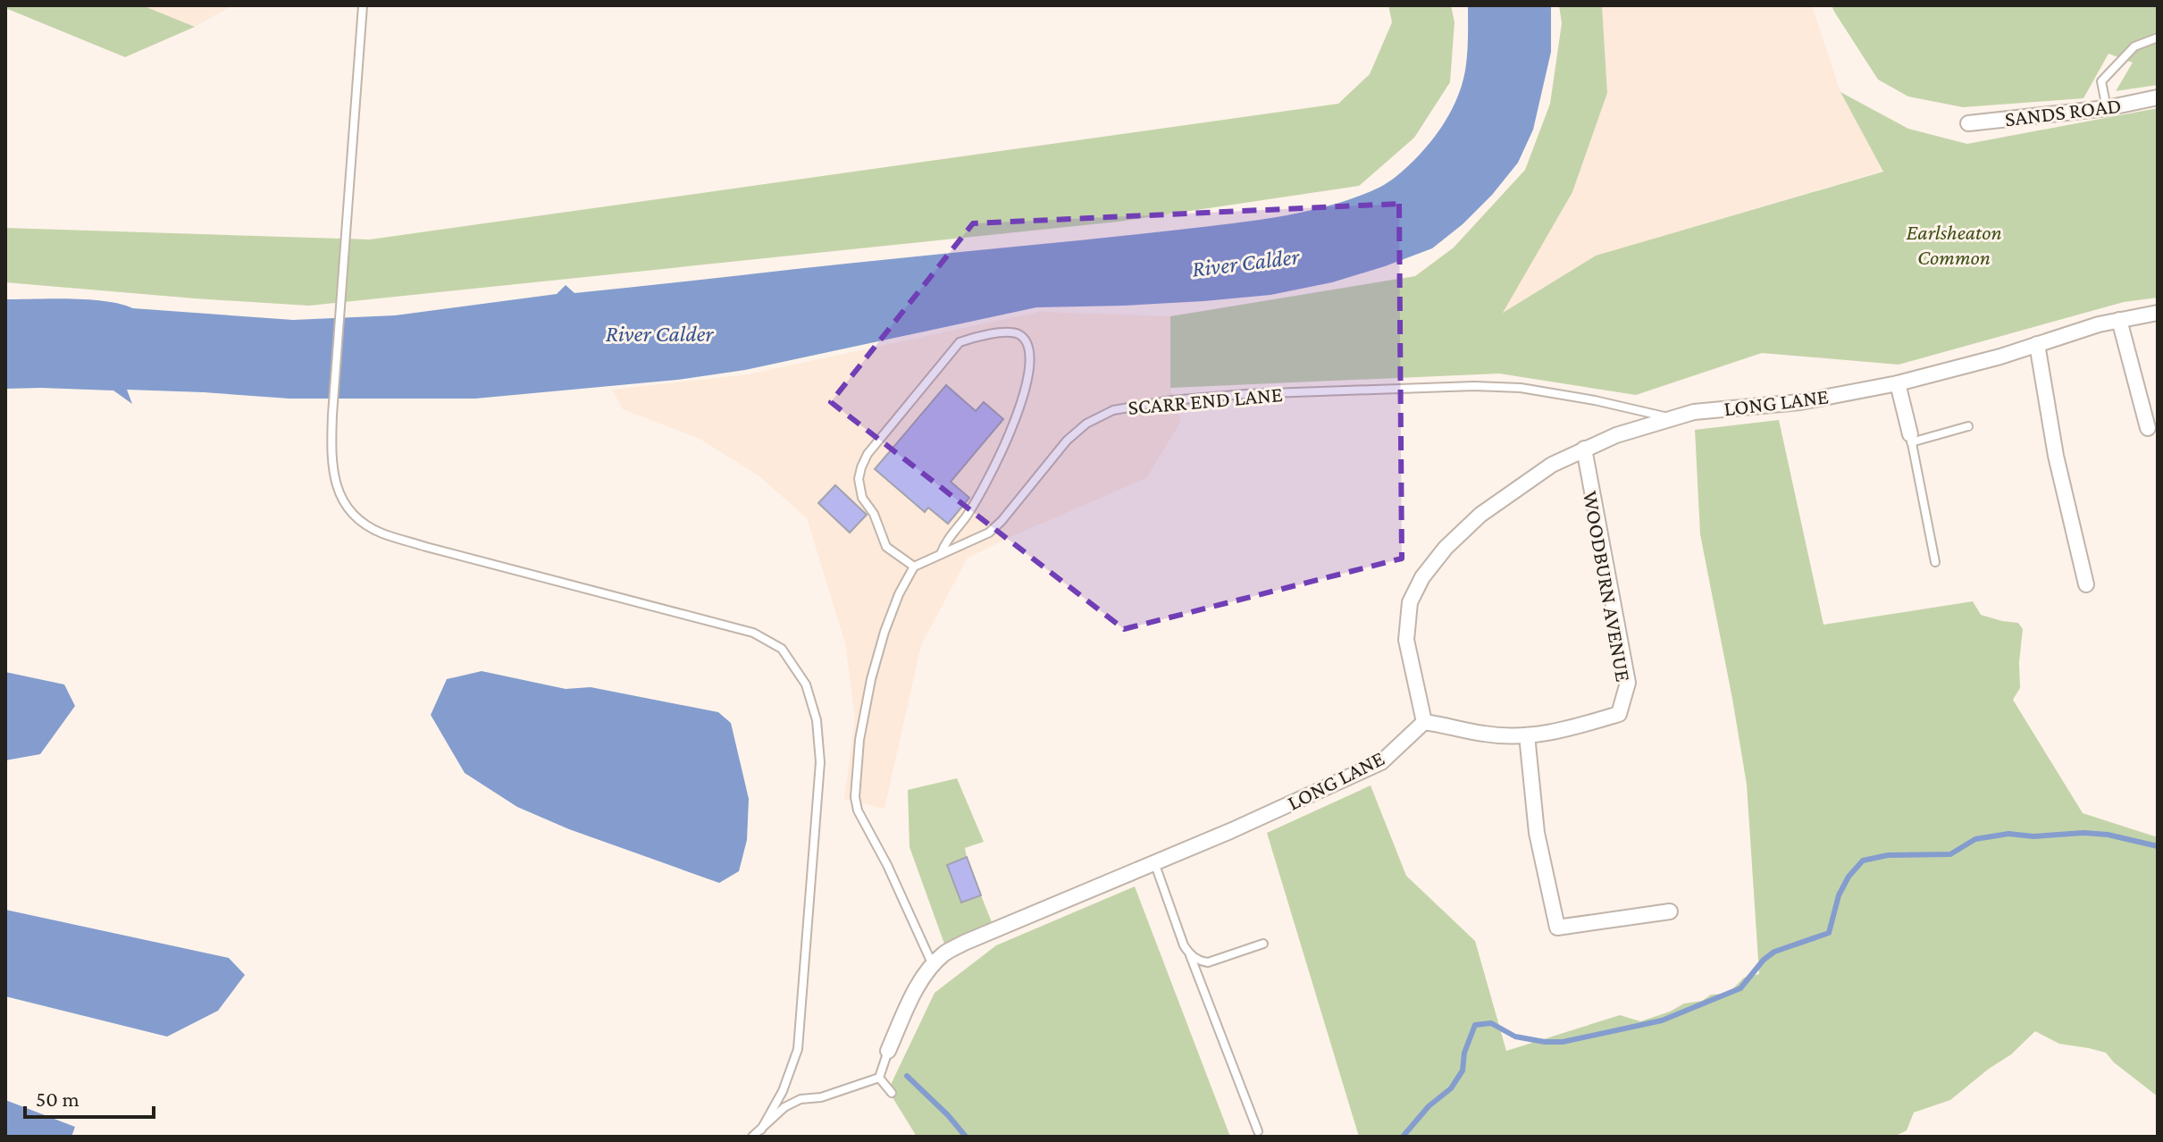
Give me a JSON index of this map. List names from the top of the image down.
{
  "streets": {
    "street": ["SANDS ROAD", "LONG LANE", "WOODBURN AVENUE"],
    "lane": ["SCARR END LANE"]
  },
  "crossings": [
    ["SCARR END LANE", "LONG LANE"],
    ["LONG LANE", "WOODBURN AVENUE"]
  ],
  "water": ["River Calder"],
  "parks": ["Earlsheaton Common"],
  "scale_bar": "50 m"
}
